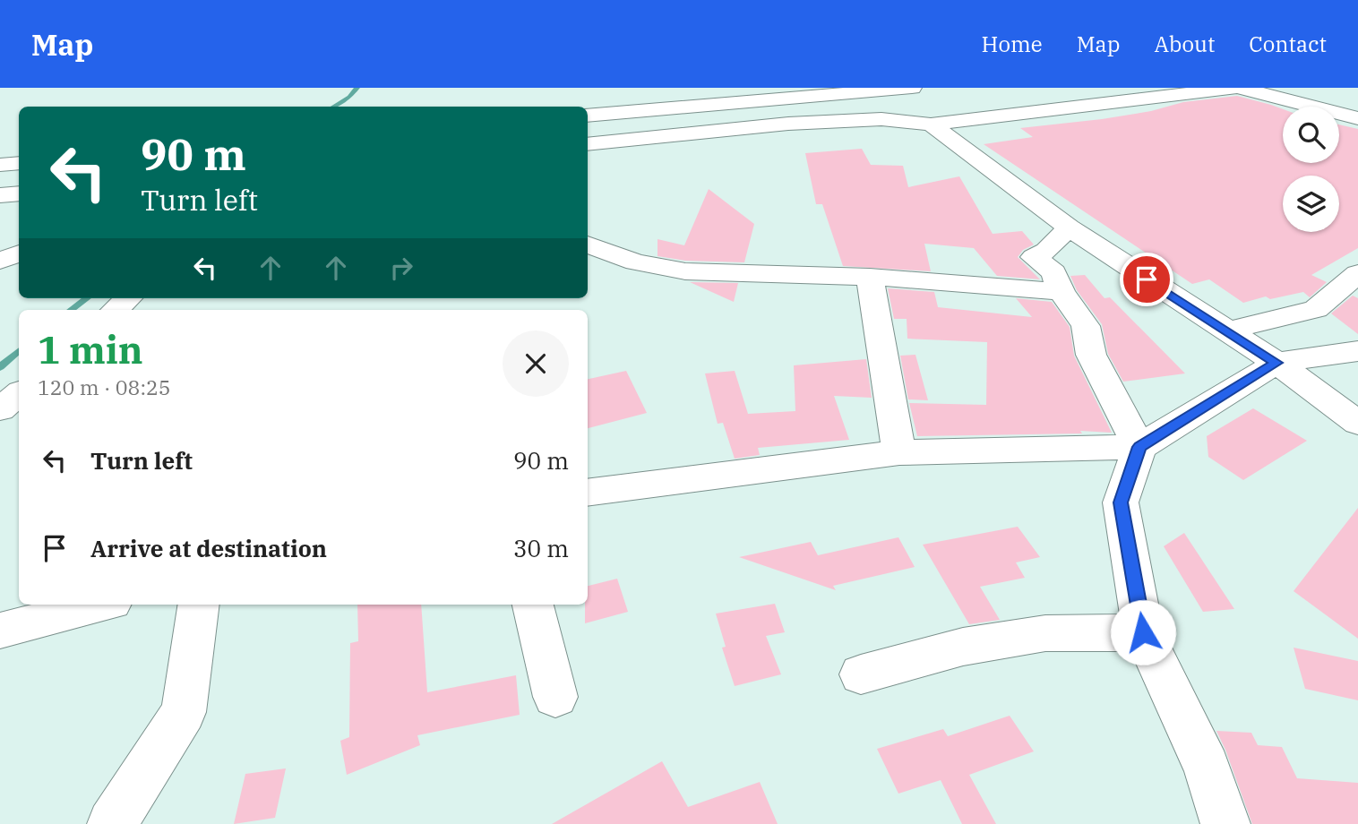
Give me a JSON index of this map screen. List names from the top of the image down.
{
  "page": {
    "header": "Map",
    "nav": [
      "Home",
      "Map",
      "About",
      "Contact"
    ],
    "turn": ["90 m", "Turn left"],
    "heading": ["1 min", "120 m · 08:25"],
    "list": [
      {
        "name": "Turn left",
        "value": "90 m"
      },
      {
        "name": "Arrive at destination",
        "value": "30 m"
      }
    ]
  }
}
